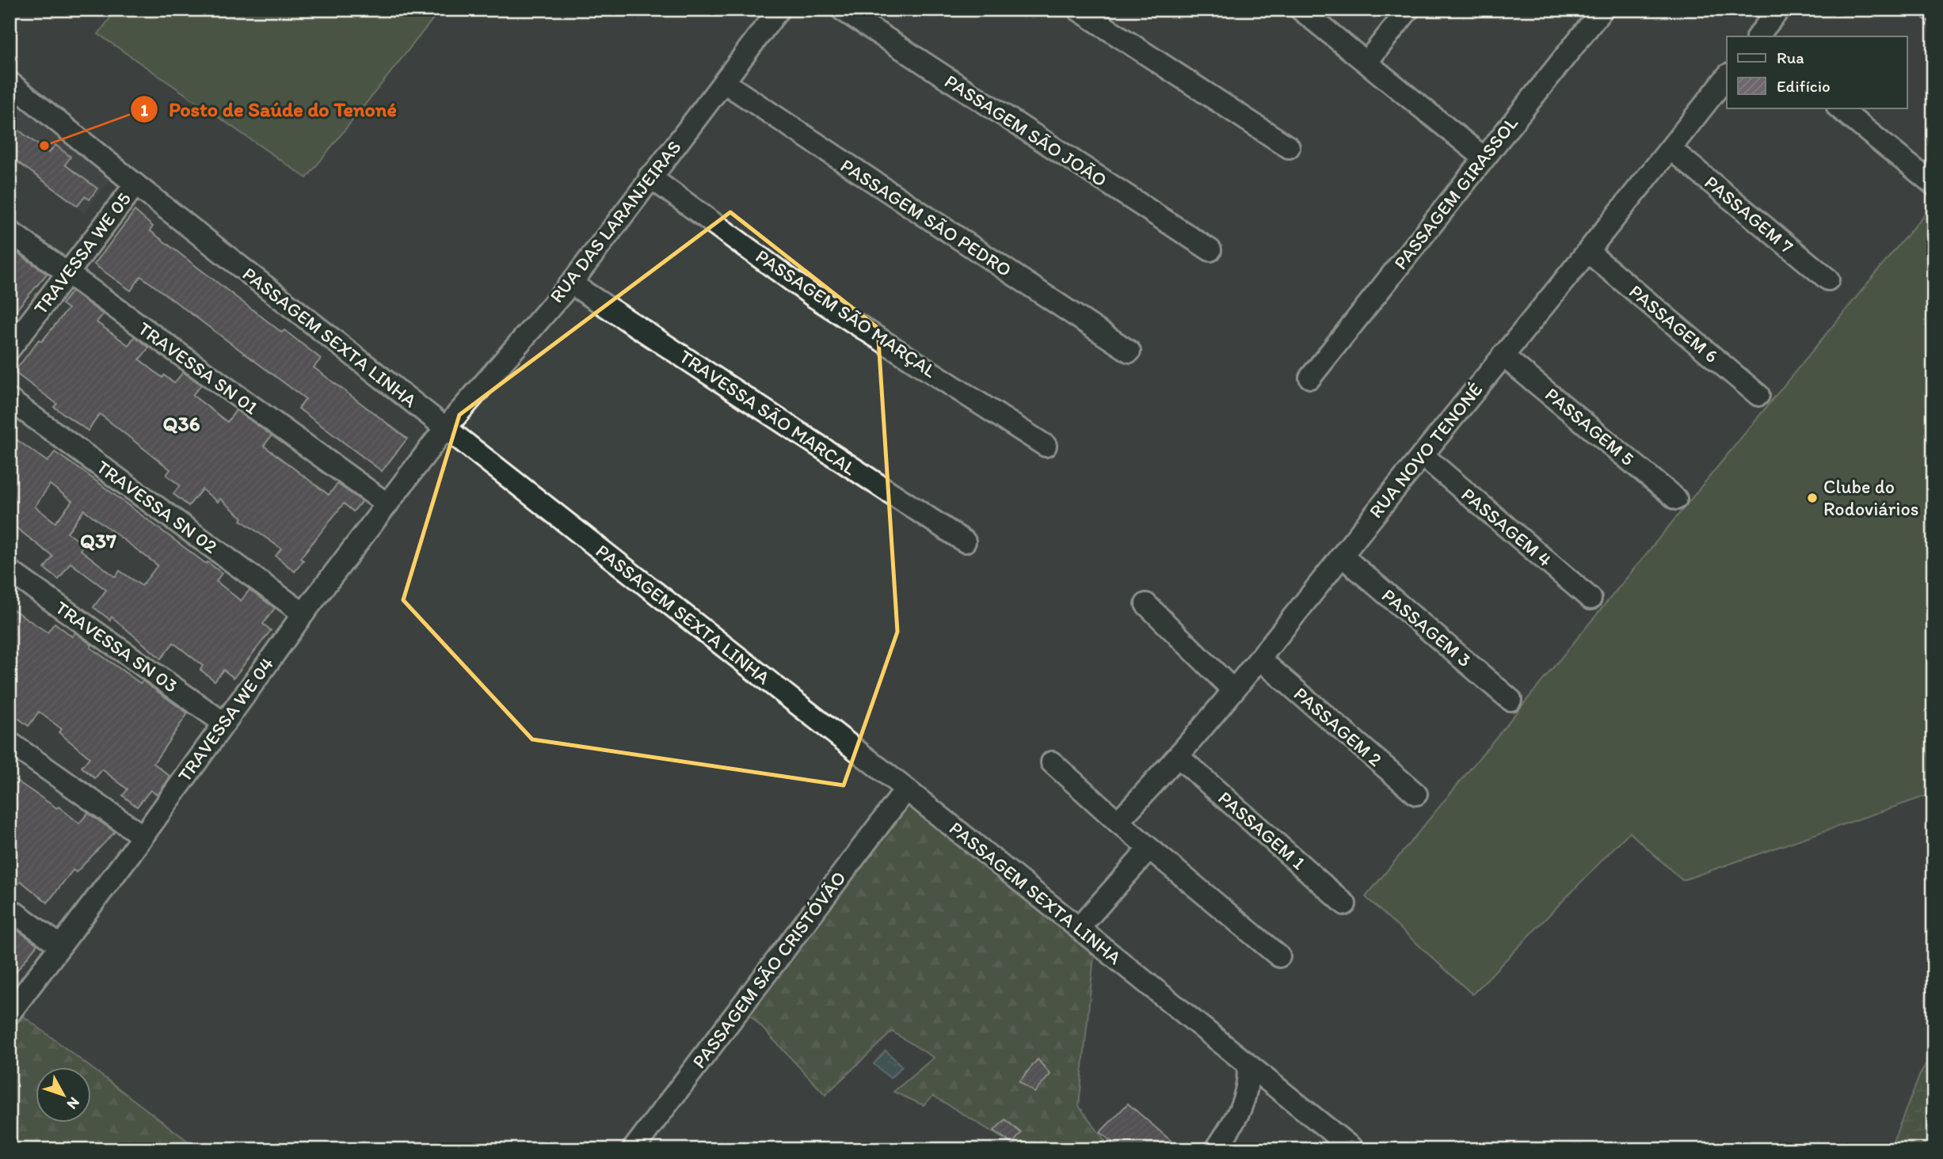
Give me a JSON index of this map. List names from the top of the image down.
{
  "streets": {
    "street": [
      "PASSAGEM SÃO JOÃO",
      "PASSAGEM GIRASSOL",
      "PASSAGEM 7",
      "PASSAGEM SÃO PEDRO",
      "RUA DAS LARANJEIRAS",
      "TRAVESSA WE 05",
      "PASSAGEM SÃO MARÇAL",
      "PASSAGEM 6",
      "PASSAGEM SEXTA LINHA",
      "TRAVESSA SN 01",
      "TRAVESSA SÃO MARCAL",
      "PASSAGEM 5",
      "RUA NOVO TENONÉ",
      "TRAVESSA SN 02",
      "PASSAGEM 4",
      "PASSAGEM 3",
      "TRAVESSA SN 03",
      "TRAVESSA WE 04",
      "PASSAGEM 2",
      "PASSAGEM 1",
      "PASSAGEM SÃO CRISTÓVÃO"
    ]
  },
  "crossings": [
    ["PASSAGEM 7", "RUA NOVO TENONÉ"],
    ["PASSAGEM SÃO PEDRO", "RUA DAS LARANJEIRAS"],
    ["RUA DAS LARANJEIRAS", "PASSAGEM SÃO MARÇAL"],
    ["RUA DAS LARANJEIRAS", "PASSAGEM SEXTA LINHA"],
    ["RUA DAS LARANJEIRAS", "TRAVESSA SÃO MARCAL"],
    ["RUA DAS LARANJEIRAS", "TRAVESSA WE 04"],
    ["TRAVESSA WE 05", "PASSAGEM SEXTA LINHA"],
    ["TRAVESSA WE 05", "TRAVESSA SN 01"],
    ["PASSAGEM 6", "RUA NOVO TENONÉ"],
    ["PASSAGEM SEXTA LINHA", "TRAVESSA WE 04"],
    ["PASSAGEM SEXTA LINHA", "PASSAGEM SÃO CRISTÓVÃO"],
    ["TRAVESSA SN 01", "TRAVESSA WE 04"],
    ["PASSAGEM 5", "RUA NOVO TENONÉ"],
    ["RUA NOVO TENONÉ", "PASSAGEM 4"],
    ["RUA NOVO TENONÉ", "PASSAGEM 3"],
    ["RUA NOVO TENONÉ", "PASSAGEM 2"],
    ["RUA NOVO TENONÉ", "PASSAGEM 1"],
    ["TRAVESSA SN 02", "TRAVESSA WE 04"],
    ["TRAVESSA SN 03", "TRAVESSA WE 04"]
  ],
  "districts": ["Q36", "Q37"],
  "places": ["Posto de Saúde do Tenoné", "Clube do Rodoviários"],
  "legend": ["Rua", "Edifício"],
  "north": "bottom right"
}
